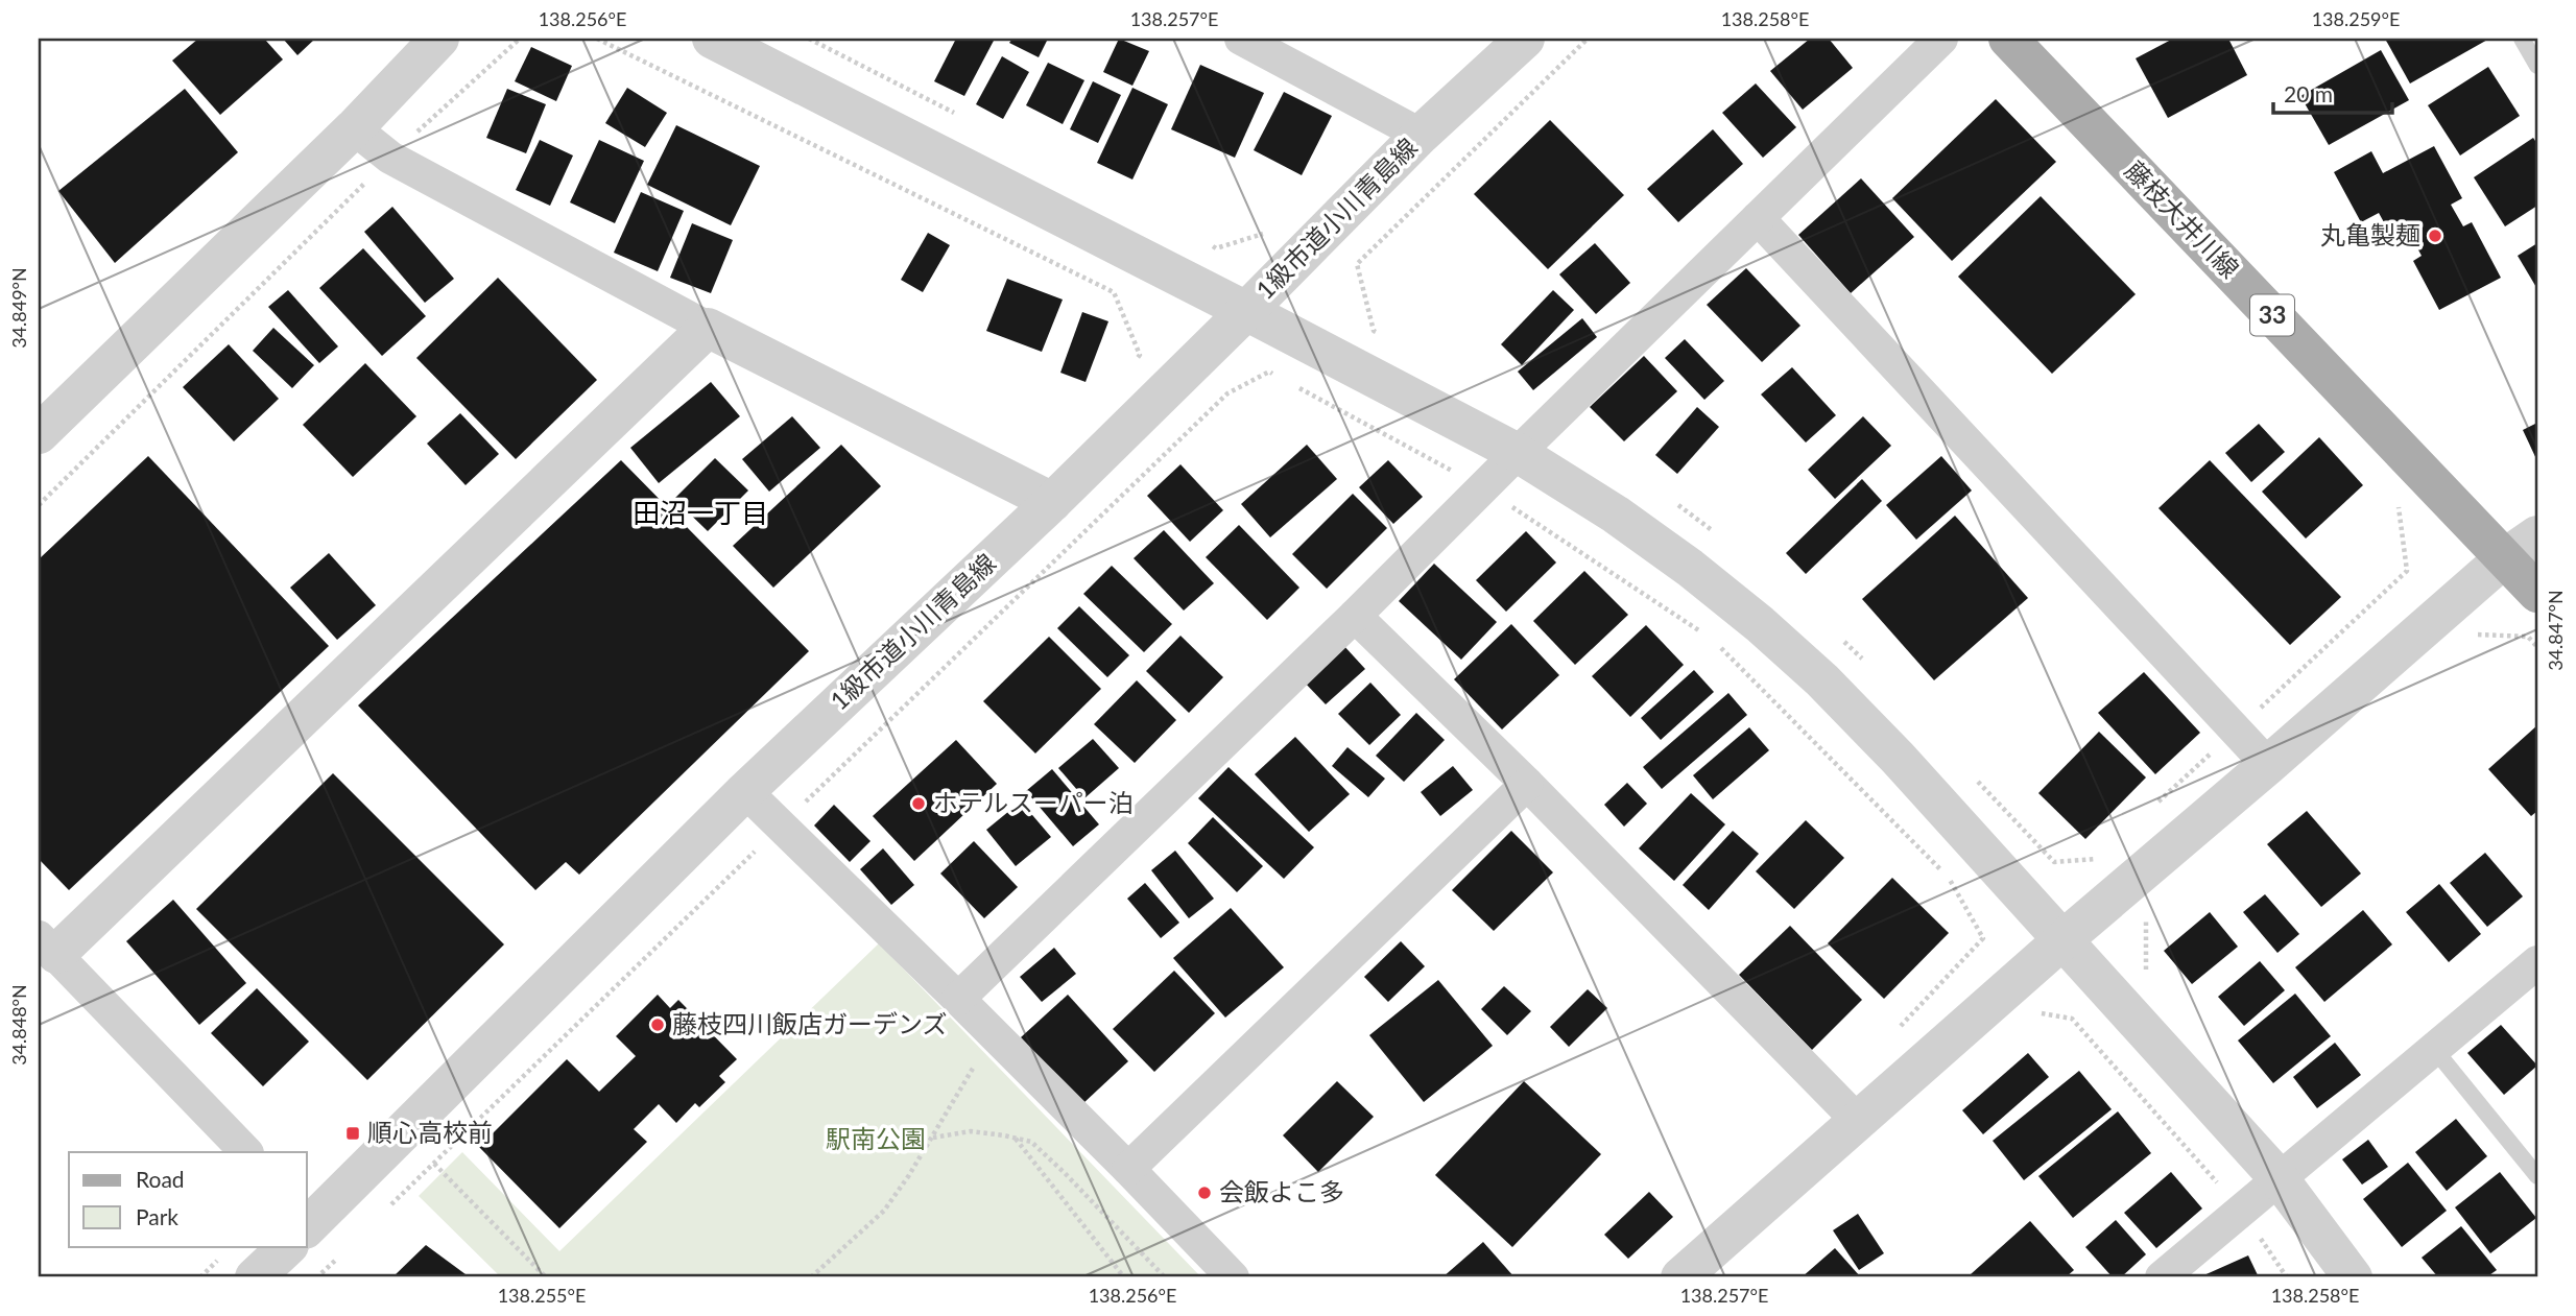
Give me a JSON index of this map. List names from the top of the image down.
{
  "streets": {
    "main road": ["藤枝大井川線", "33"],
    "street": ["1級市道小川青島線"]
  },
  "districts": ["田沼一丁目"],
  "parks": ["駅南公園"],
  "places": {
    "other": [
      "丸亀製麺",
      "ホテルスーパー泊",
      "藤枝四川飯店ガーデンズ",
      "会飯よこ多"
    ],
    "transit": ["順心高校前"]
  },
  "legend": ["Road", "Park"],
  "scale_bar": "20 m",
  "coordinates": [
    "138.256°E",
    "138.257°E",
    "138.258°E",
    "138.259°E",
    "34.849°N",
    "34.847°N",
    "34.848°N",
    "138.255°E"
  ]
}
